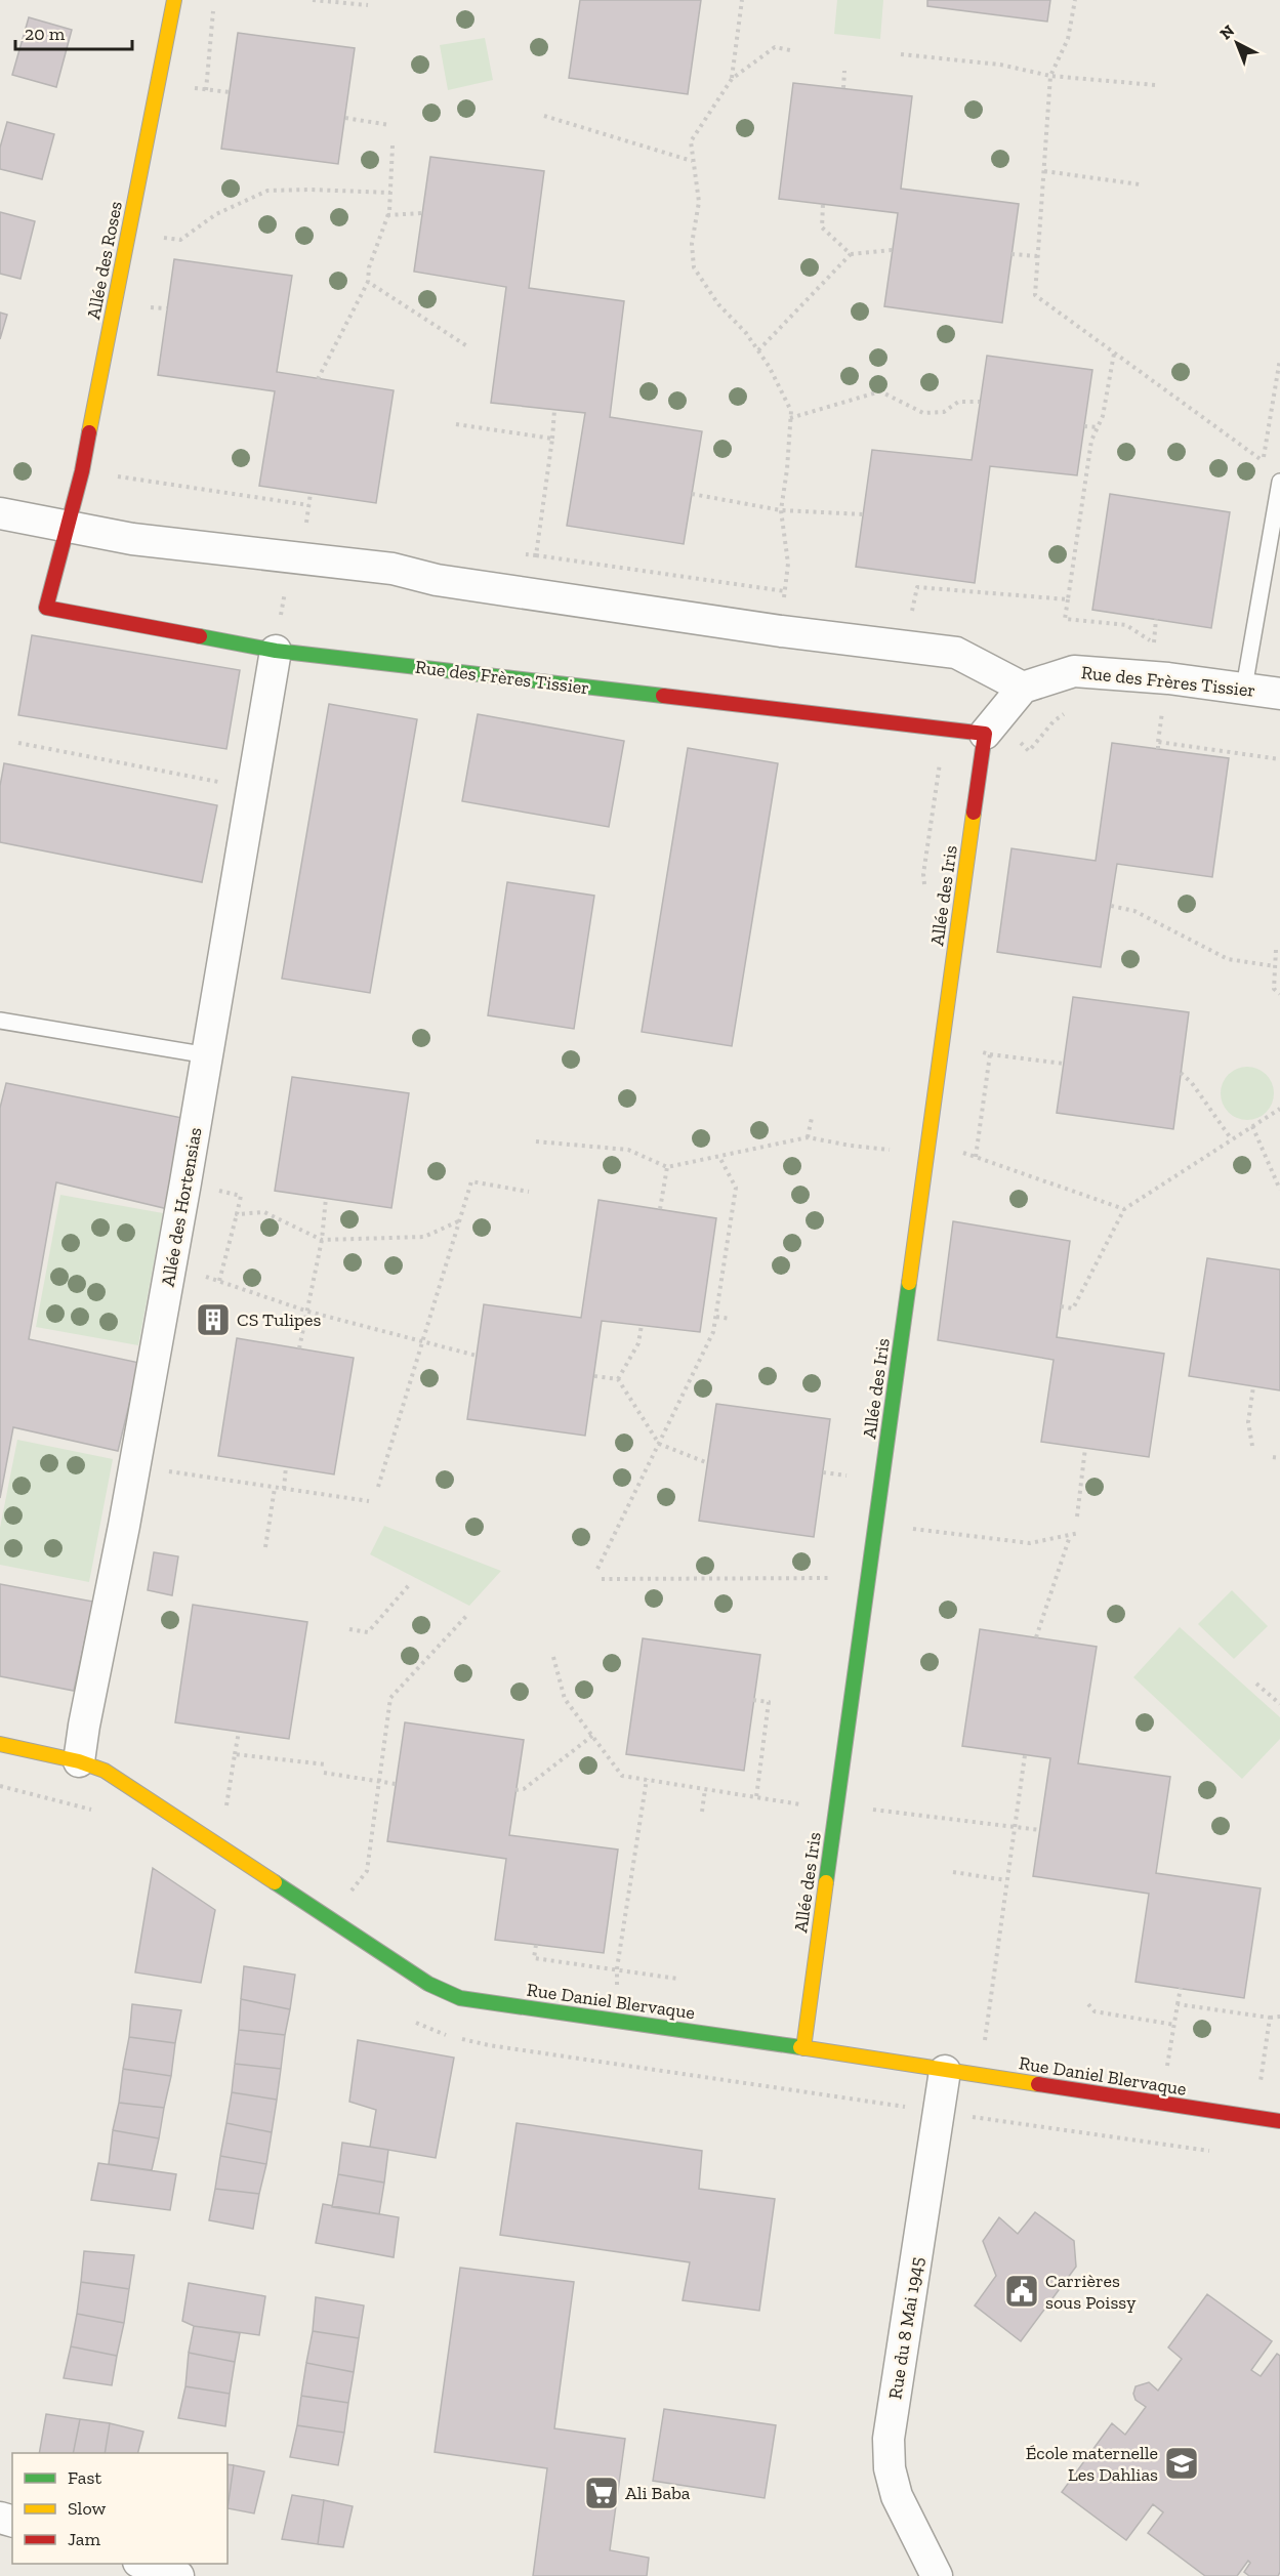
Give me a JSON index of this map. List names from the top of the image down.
{
  "streets": {
    "street": [
      "Allée des Roses",
      "Rue des Frères Tissier",
      "Allée des Iris",
      "Allée des Hortensias",
      "Rue Daniel Blervaque",
      "Rue du 8 Mai 1945"
    ]
  },
  "crossings": [
    ["Allée des Roses", "Rue des Frères Tissier"],
    ["Rue des Frères Tissier", "Allée des Iris"],
    ["Rue des Frères Tissier", "Allée des Hortensias"],
    ["Allée des Iris", "Rue Daniel Blervaque"],
    ["Allée des Hortensias", "Rue Daniel Blervaque"],
    ["Rue Daniel Blervaque", "Rue du 8 Mai 1945"]
  ],
  "places": {
    "building": ["CS Tulipes"],
    "public building": ["Carrières sous Poissy"],
    "school or university": ["École maternelle Les Dahlias"],
    "supermarket": ["Ali Baba"]
  },
  "legend": ["Fast", "Slow", "Jam"],
  "scale_bar": "20 m",
  "north": "top left"
}
